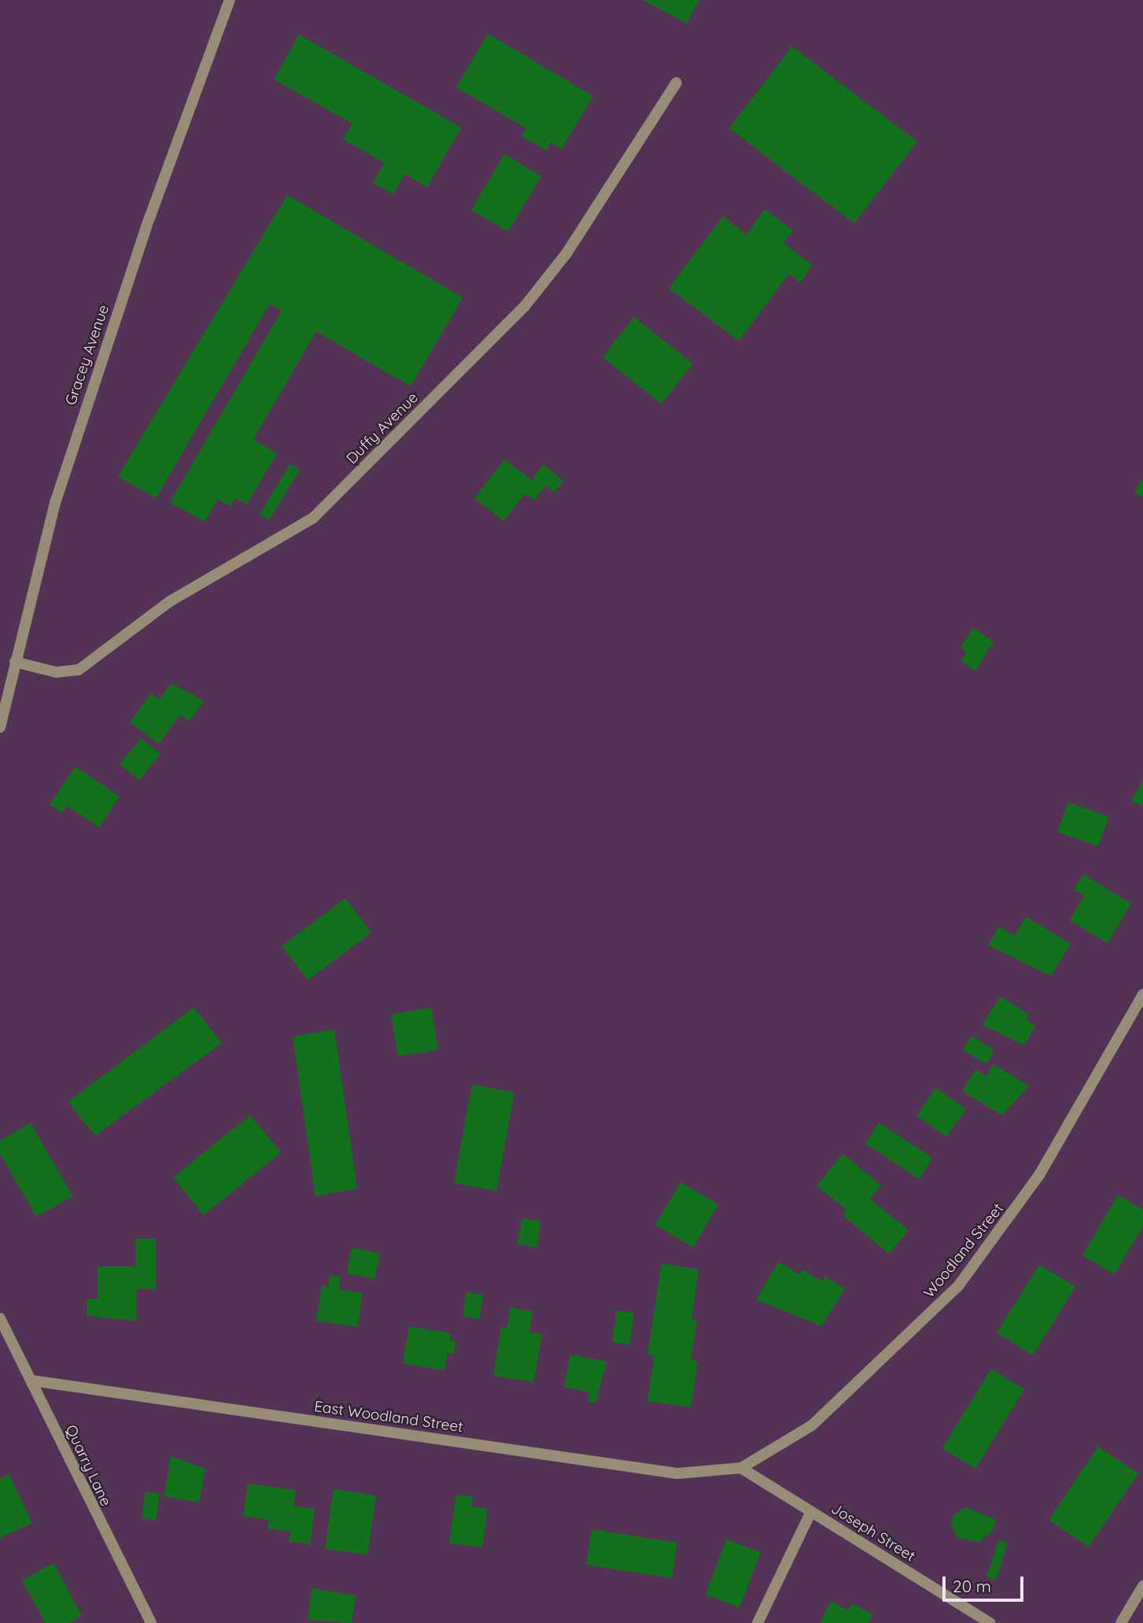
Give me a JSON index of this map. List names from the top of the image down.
{
  "streets": {
    "street": [
      "Gracey Avenue",
      "Duffy Avenue",
      "Woodland Street",
      "East Woodland Street",
      "Quarry Lane",
      "Joseph Street"
    ]
  },
  "crossings": [
    ["Gracey Avenue", "Duffy Avenue"],
    ["Woodland Street", "East Woodland Street"],
    ["Woodland Street", "Joseph Street"],
    ["East Woodland Street", "Quarry Lane"],
    ["East Woodland Street", "Joseph Street"]
  ],
  "scale_bar": "20 m"
}
